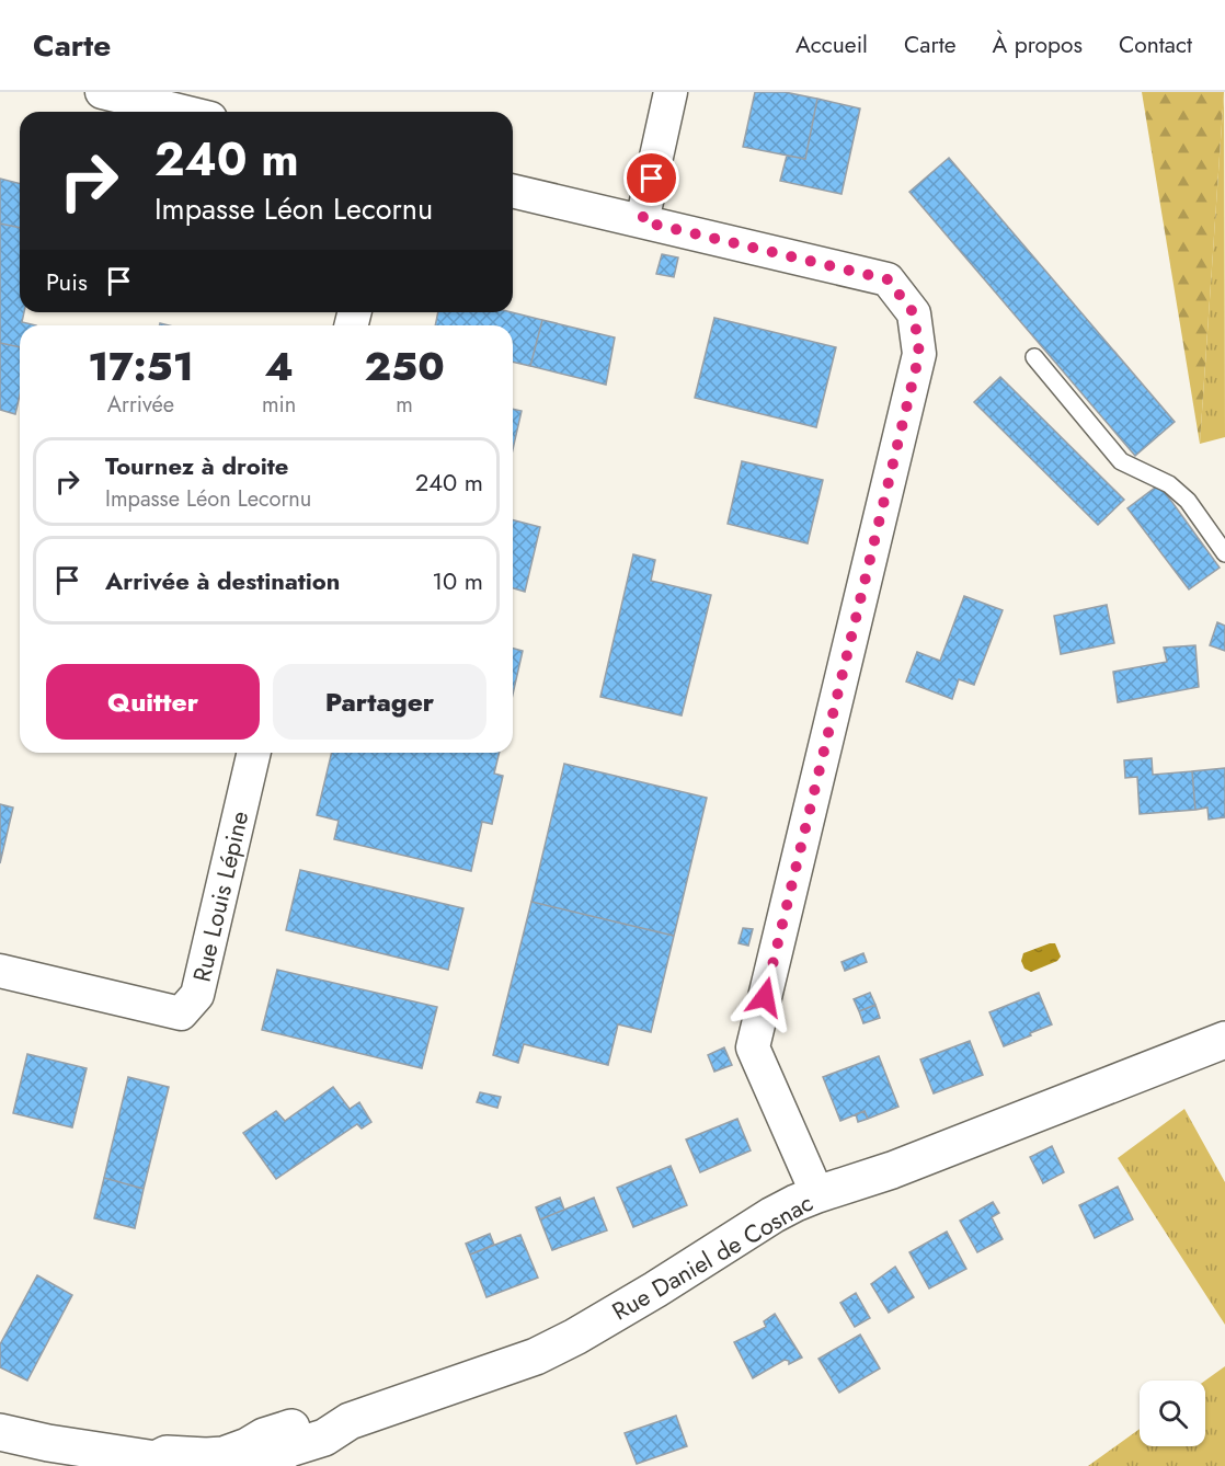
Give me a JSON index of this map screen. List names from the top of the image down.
{
  "streets": {
    "street": ["Rue Louis Lépine", "Rue Daniel de Cosnac"]
  },
  "page": {
    "header": "Carte",
    "nav": [
      "Accueil",
      "Carte",
      "À propos",
      "Contact"
    ],
    "turn": ["240 m", "Impasse Léon Lecornu"],
    "then": "Puis",
    "eta": [
      "17:51",
      "Arrivée",
      "4",
      "min",
      "250",
      "m"
    ],
    "list": [
      {
        "name": "Tournez à droite",
        "note": "Impasse Léon Lecornu",
        "value": "240 m"
      },
      {
        "name": "Arrivée à destination",
        "value": "10 m"
      }
    ],
    "buttons": ["Quitter", "Partager"]
  }
}
